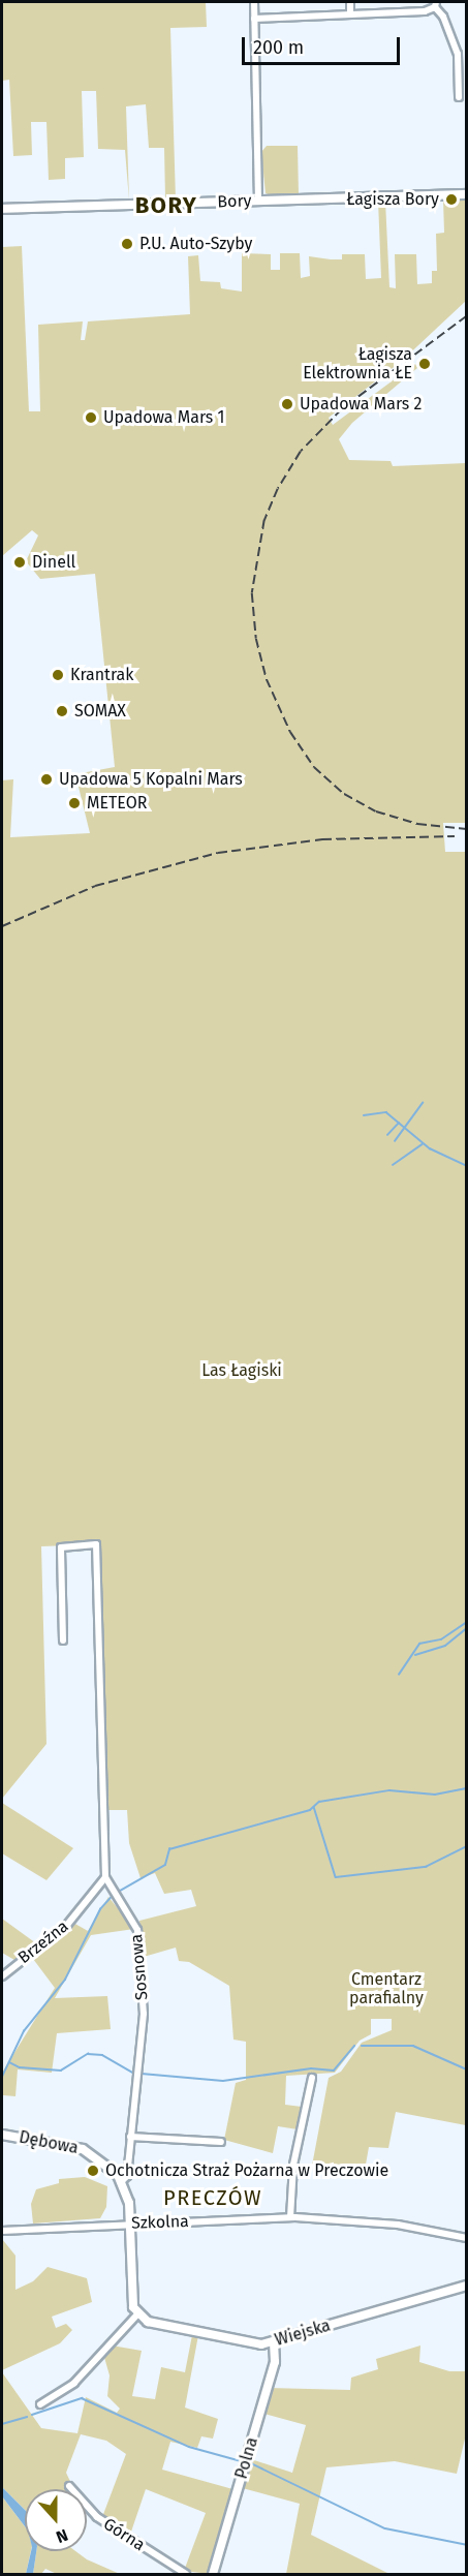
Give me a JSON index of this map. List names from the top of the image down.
{
  "streets": {
    "street": [
      "Bory",
      "Brzeźna",
      "Sosnowa",
      "Dębowa",
      "Szkolna",
      "Wiejska",
      "Polna",
      "Górna"
    ]
  },
  "crossings": [
    ["Brzeźna", "Sosnowa"],
    ["Sosnowa", "Dębowa"],
    ["Sosnowa", "Szkolna"],
    ["Sosnowa", "Wiejska"],
    ["Wiejska", "Polna"]
  ],
  "districts": ["BORY", "PRECZÓW"],
  "parks": ["Las Łagiski", "Cmentarz parafialny"],
  "places": [
    "Łagisza Bory",
    "P.U. Auto-Szyby",
    "Łagisza Elektrownia ŁE",
    "Upadowa Mars 2",
    "Upadowa Mars 1",
    "Dinell",
    "Krantrak",
    "SOMAX",
    "Upadowa 5 Kopalni Mars",
    "METEOR",
    "Ochotnicza Straż Pożarna w Preczowie"
  ],
  "scale_bar": "200 m",
  "north": "bottom"
}
